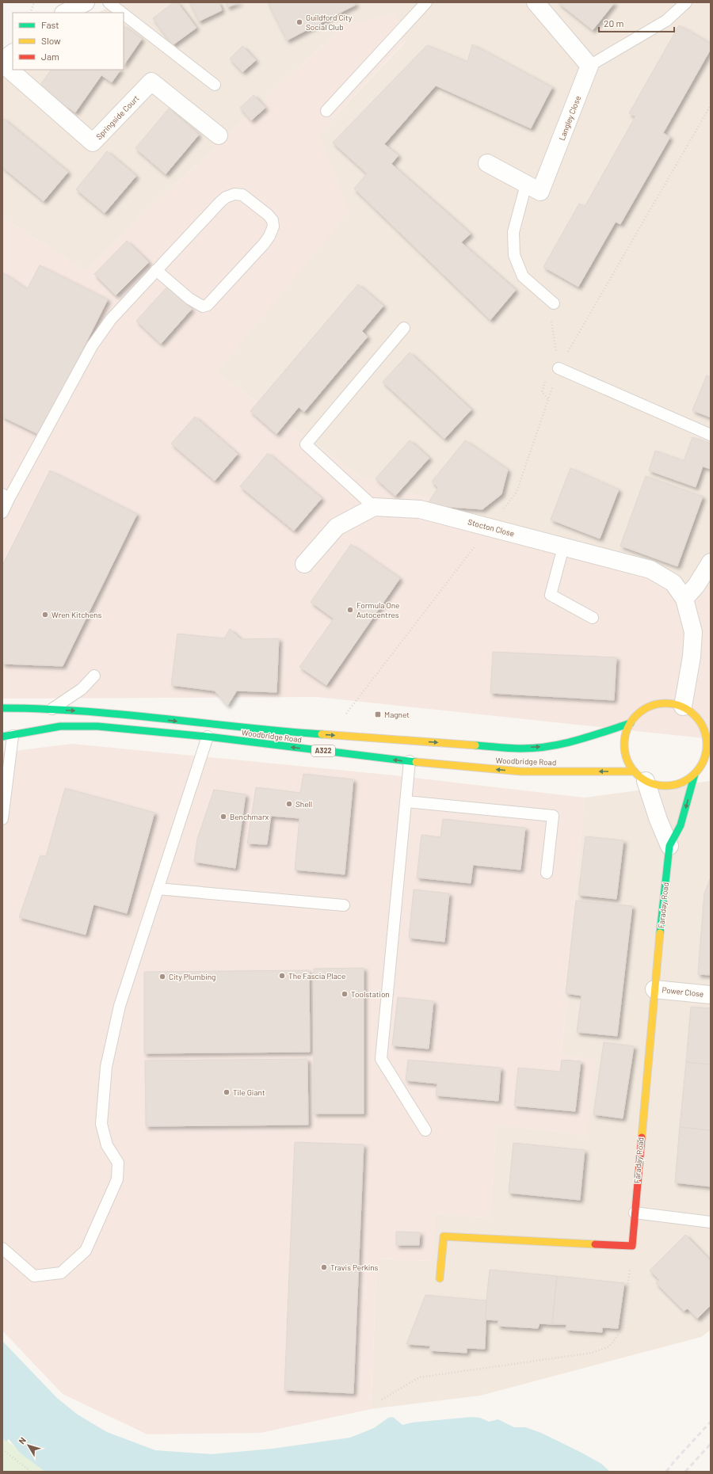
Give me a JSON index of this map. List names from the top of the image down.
{
  "streets": {
    "main road": ["Woodbridge Road", "A322", "Faraday Road"],
    "street": [
      "Springside Court",
      "Langley Close",
      "Stocton Close",
      "Power Close"
    ]
  },
  "crossings": [
    ["Stocton Close", "Woodbridge Road"],
    ["Stocton Close", "Faraday Road"],
    ["Woodbridge Road", "Faraday Road"],
    ["Faraday Road", "Power Close"]
  ],
  "places": {
    "other": [
      "Guildford City Social Club",
      "Formula One Autocentres",
      "Wren Kitchens",
      "Shell",
      "Benchmarx",
      "The Fascia Place",
      "City Plumbing",
      "Toolstation",
      "Tile Giant",
      "Travis Perkins"
    ],
    "transit": ["Magnet"]
  },
  "legend": ["Fast", "Slow", "Jam"],
  "scale_bar": "20 m",
  "north": "top left"
}
